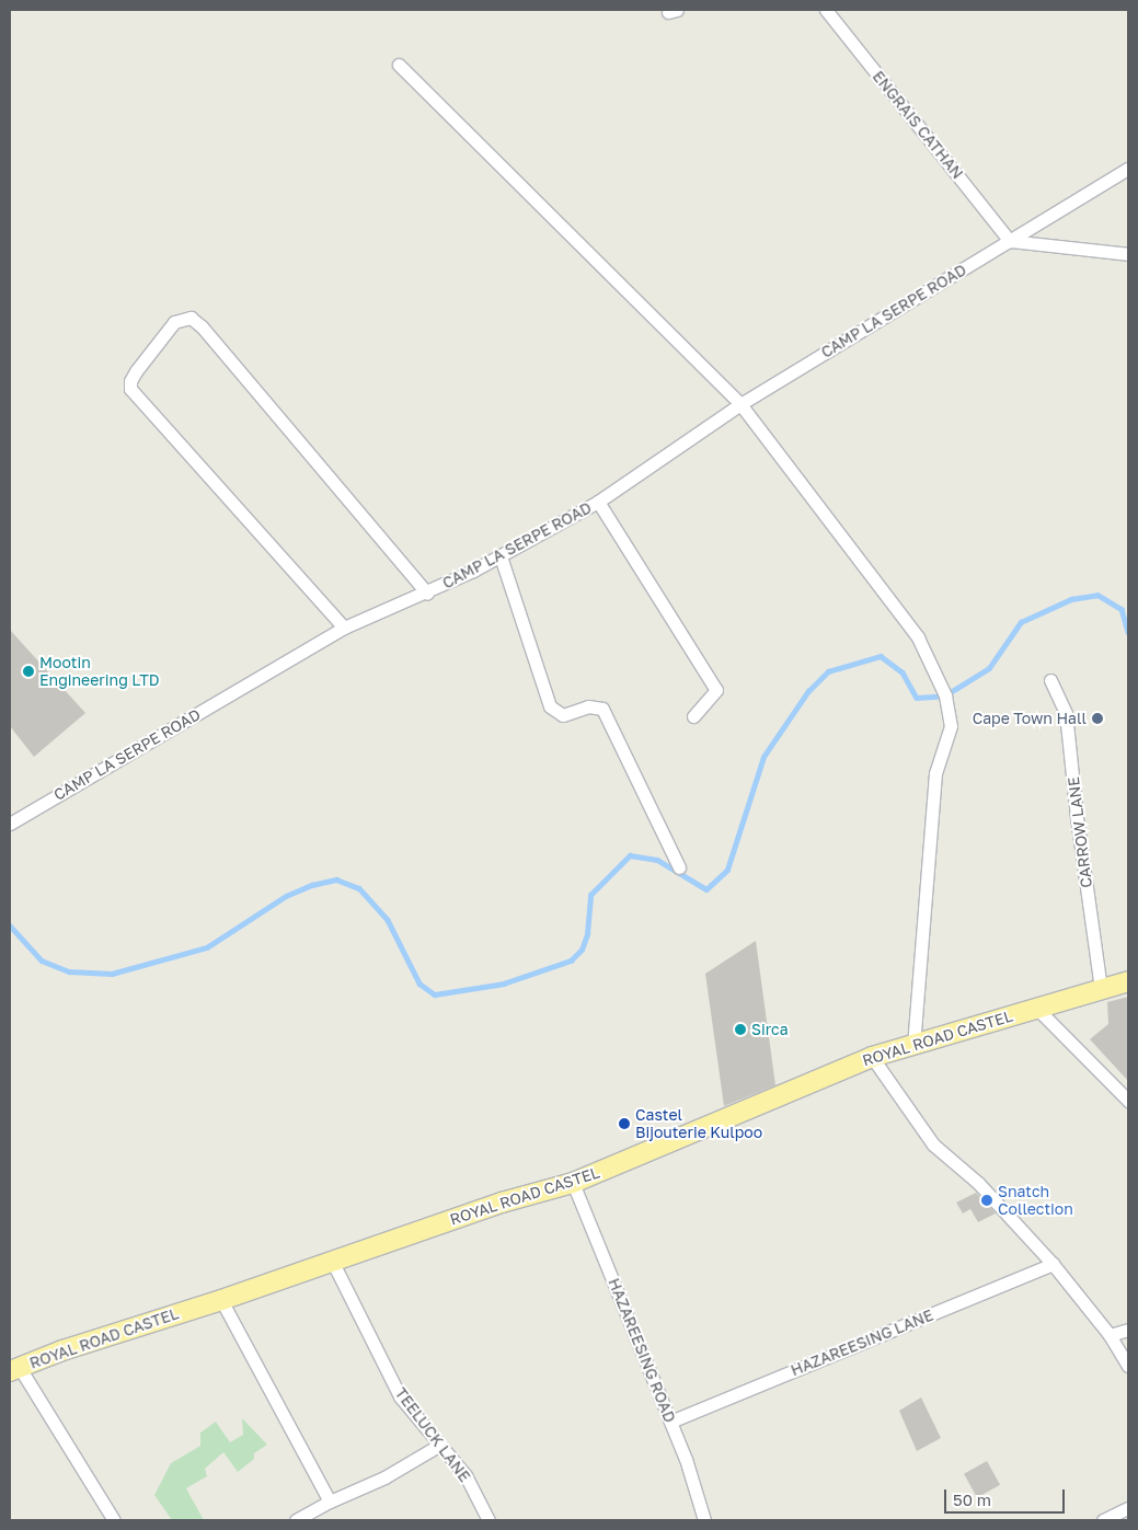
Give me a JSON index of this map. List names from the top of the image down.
{
  "streets": {
    "main road": ["ROYAL ROAD CASTEL"],
    "street": [
      "ENGRAIS CATHAN",
      "CAMP LA SERPE ROAD",
      "CARROW LANE",
      "HAZAREESING LANE",
      "HAZAREESING ROAD",
      "TEELUCK LANE"
    ]
  },
  "crossings": [
    ["ENGRAIS CATHAN", "CAMP LA SERPE ROAD"],
    ["CARROW LANE", "ROYAL ROAD CASTEL"],
    ["ROYAL ROAD CASTEL", "HAZAREESING ROAD"],
    ["ROYAL ROAD CASTEL", "TEELUCK LANE"],
    ["HAZAREESING LANE", "HAZAREESING ROAD"]
  ],
  "places": [
    "Mootin Engineering LTD",
    "Cape Town Hall",
    "Sirca",
    "Castel Bijouterie Kulpoo",
    "Snatch Collection"
  ],
  "scale_bar": "50 m"
}
